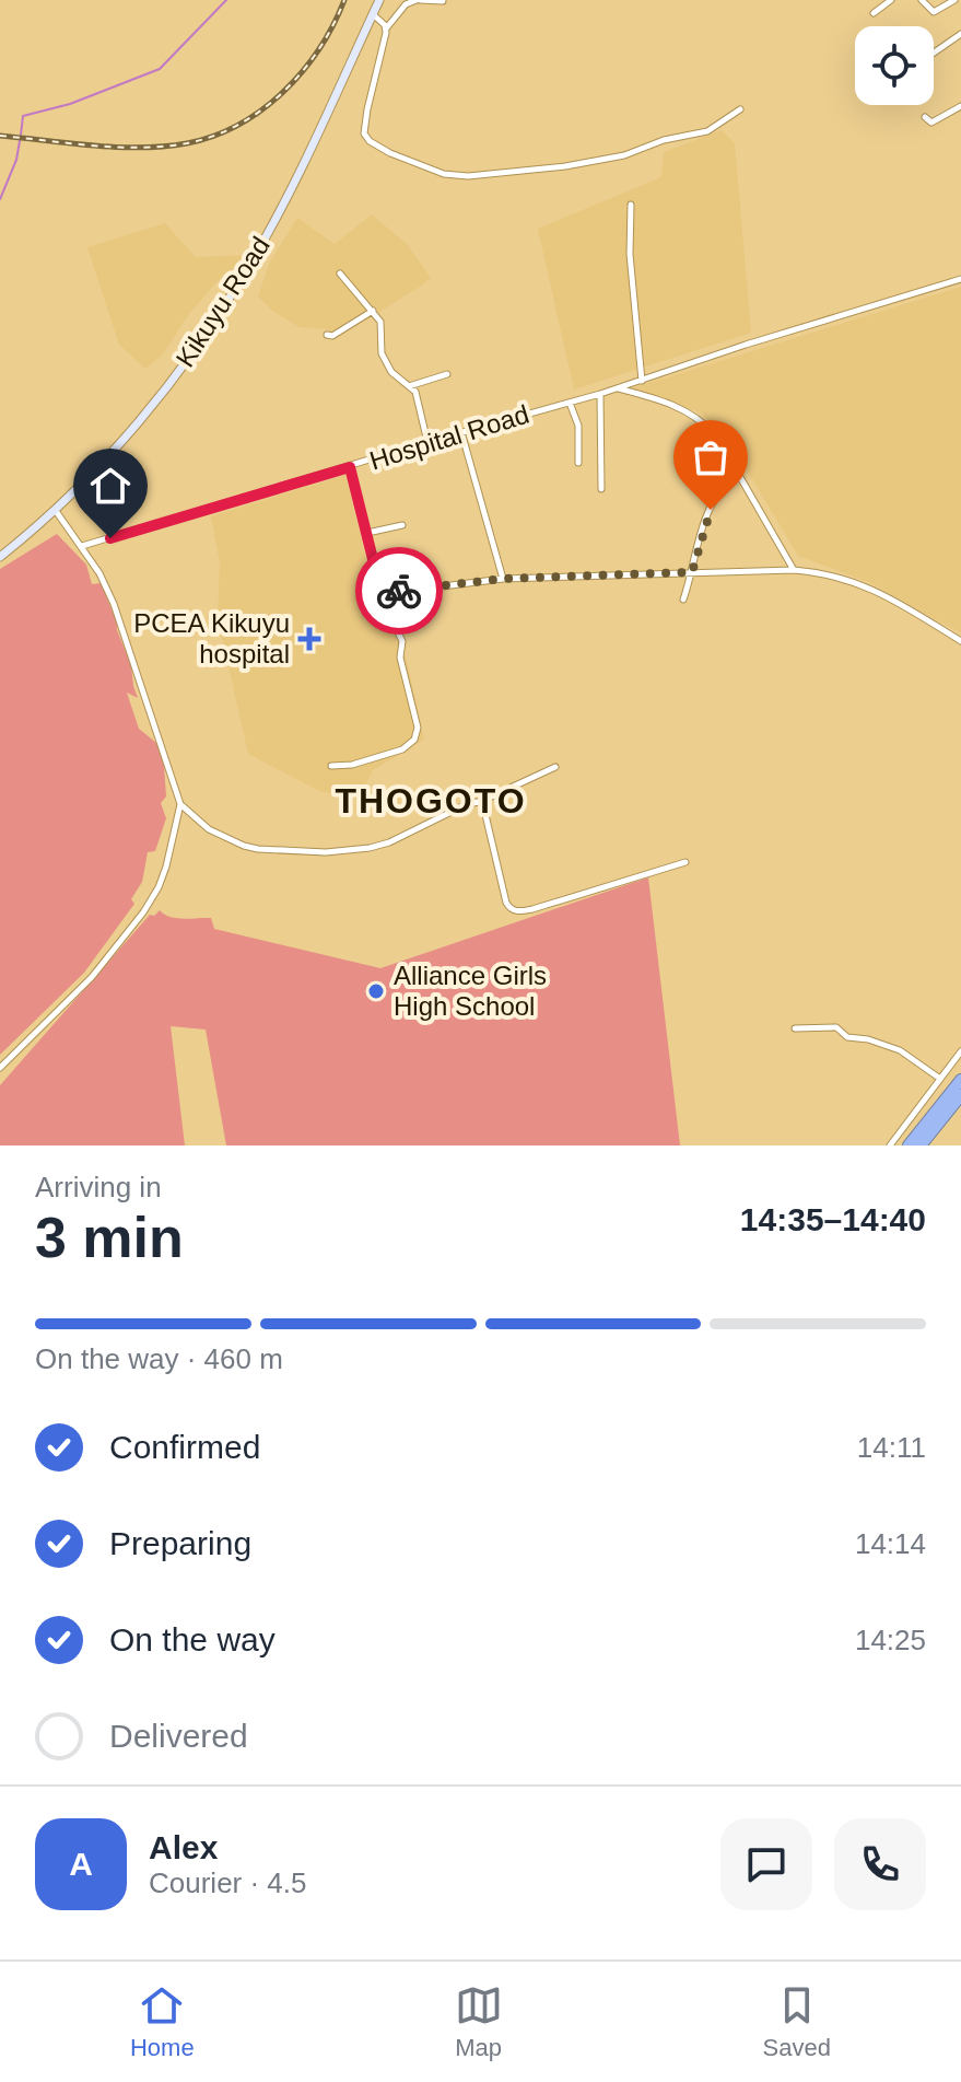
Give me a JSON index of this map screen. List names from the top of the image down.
{
  "streets": {
    "main road": ["Kikuyu Road"],
    "street": ["Hospital Road"]
  },
  "districts": ["THOGOTO"],
  "places": {
    "health": ["PCEA Kikuyu hospital"],
    "other": ["Alliance Girls High School"]
  },
  "page": {
    "heading": ["3 min", "Arriving in", "14:35–14:40"],
    "panel": ["Alex", "Courier · 4.5"],
    "bar": "On the way · 460 m",
    "list": [
      ["Confirmed", "14:11"],
      ["Preparing", "14:14"],
      ["On the way", "14:25"],
      "Delivered"
    ],
    "round": "A",
    "tabs": ["Home", "Map", "Saved"]
  }
}
